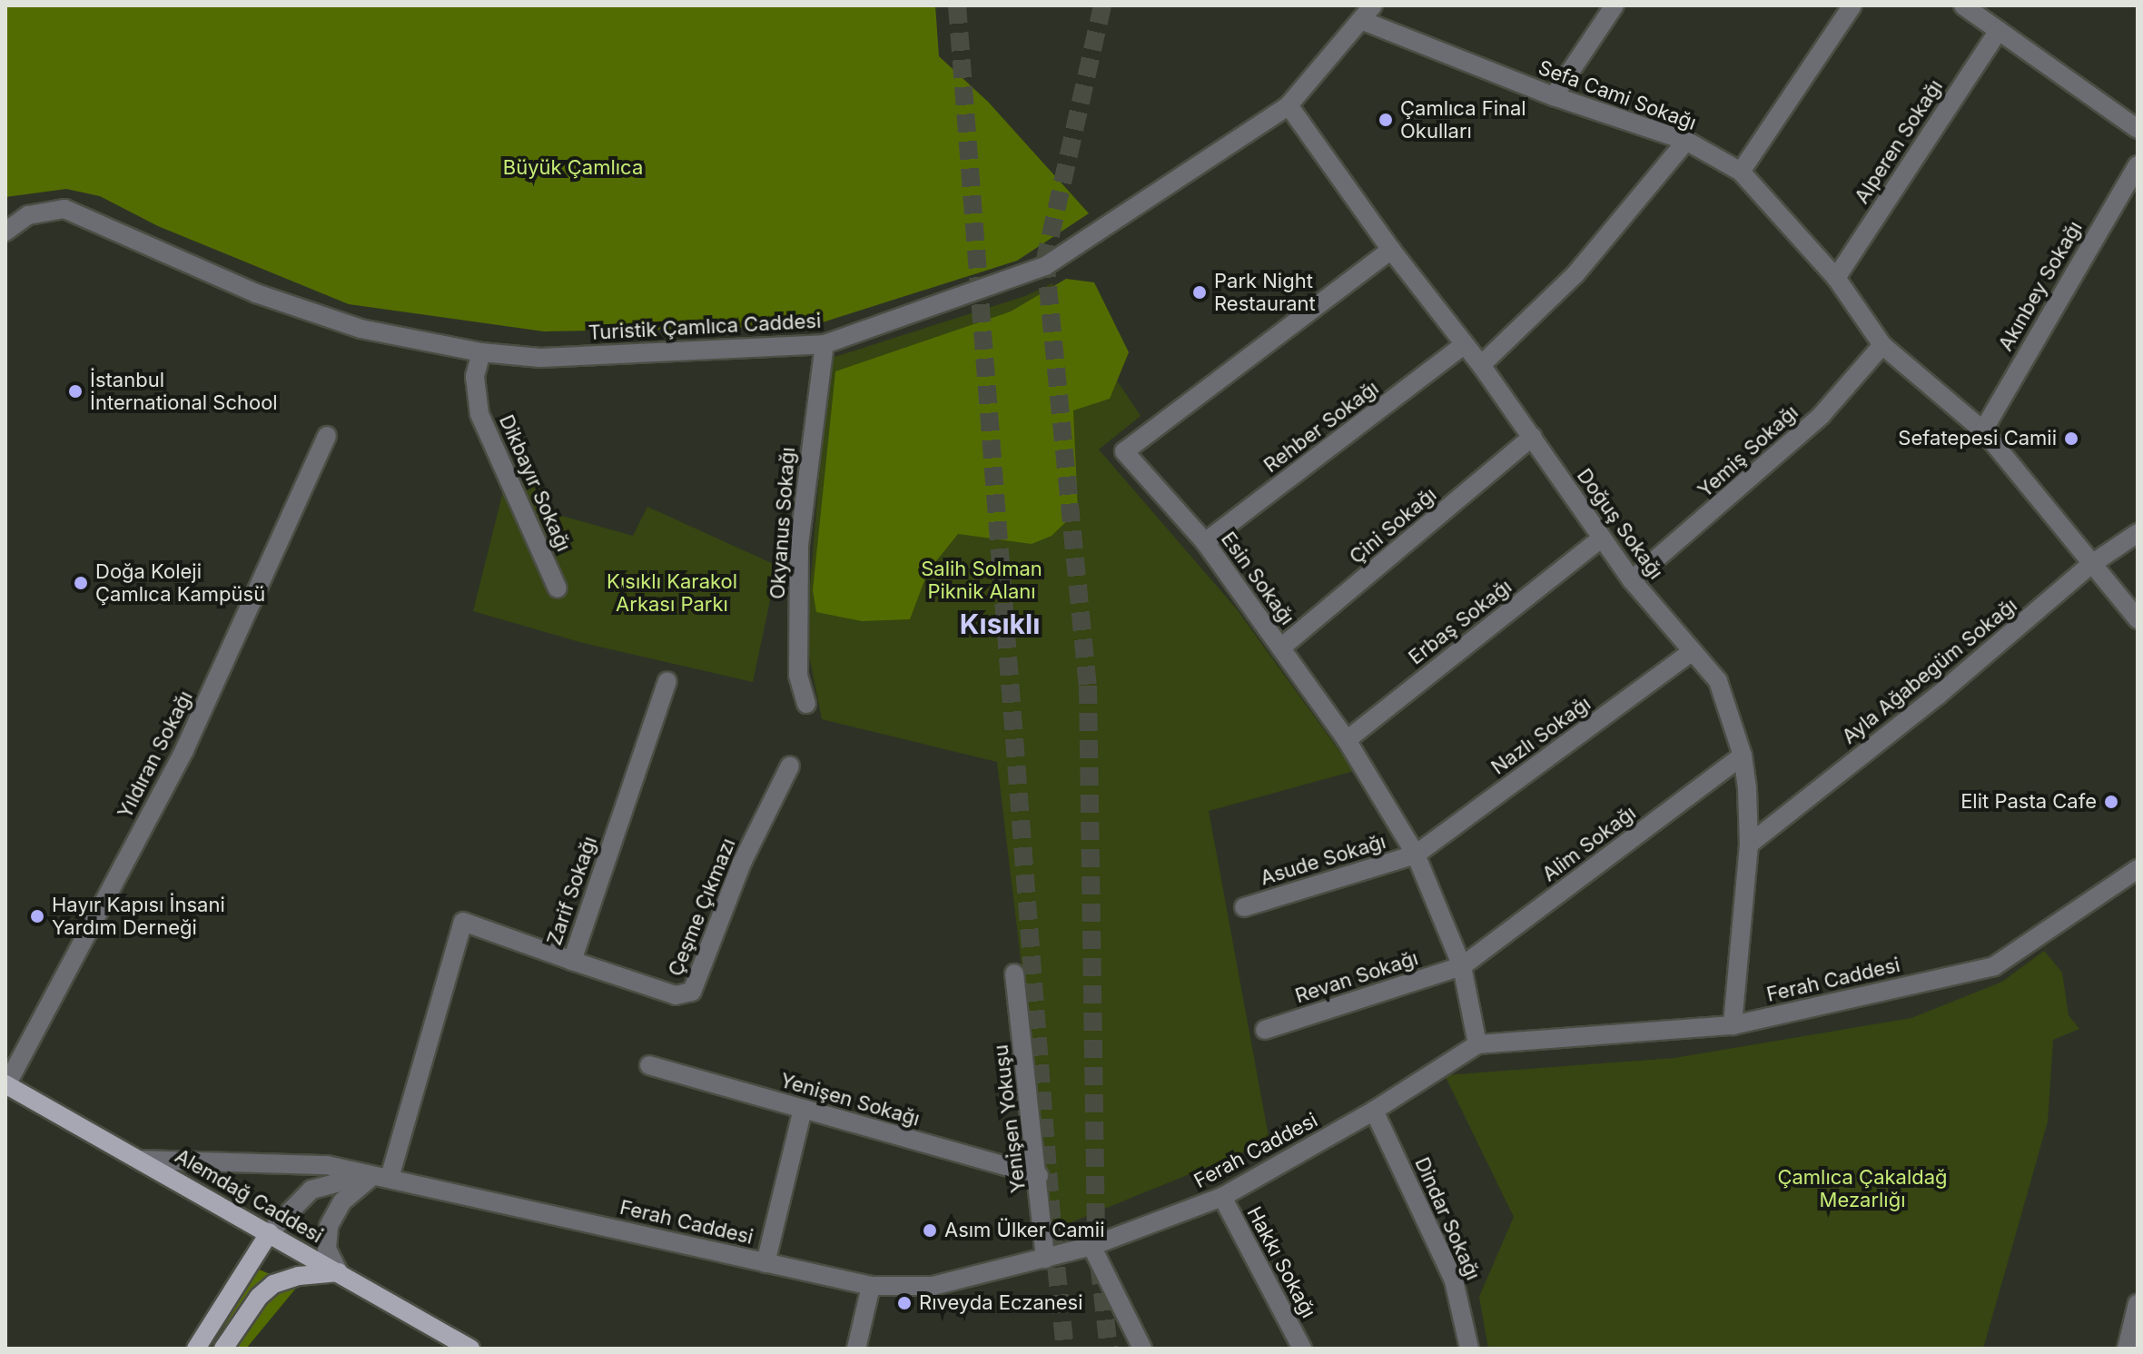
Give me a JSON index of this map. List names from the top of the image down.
{
  "streets": {
    "main road": ["Alemdağ Caddesi"],
    "street": [
      "Sefa Cami Sokağı",
      "Alperen Sokağı",
      "Akınbey Sokağı",
      "Turistik Çamlıca Caddesi",
      "Rehber Sokağı",
      "Yemiş Sokağı",
      "Dikbayır Sokağı",
      "Okyanus Sokağı",
      "Doğuş Sokağı",
      "Çini Sokağı",
      "Esin Sokağı",
      "Erbaş Sokağı",
      "Ayla Ağabegüm Sokağı",
      "Nazlı Sokağı",
      "Yıldıran Sokağı",
      "Alim Sokağı",
      "Asude Sokağı",
      "Zarif Sokağı",
      "Çeşme Çıkmazı",
      "Revan Sokağı",
      "Ferah Caddesi",
      "Yenişen Sokağı",
      "Yenişen Yokuşu",
      "Dindar Sokağı",
      "Hakkı Sokağı"
    ]
  },
  "crossings": [
    ["Sefa Cami Sokağı", "Alperen Sokağı"],
    ["Sefa Cami Sokağı", "Akınbey Sokağı"],
    ["Sefa Cami Sokağı", "Turistik Çamlıca Caddesi"],
    ["Sefa Cami Sokağı", "Yemiş Sokağı"],
    ["Sefa Cami Sokağı", "Ayla Ağabegüm Sokağı"],
    ["Turistik Çamlıca Caddesi", "Dikbayır Sokağı"],
    ["Turistik Çamlıca Caddesi", "Okyanus Sokağı"],
    ["Turistik Çamlıca Caddesi", "Doğuş Sokağı"],
    ["Rehber Sokağı", "Doğuş Sokağı"],
    ["Rehber Sokağı", "Esin Sokağı"],
    ["Yemiş Sokağı", "Doğuş Sokağı"],
    ["Doğuş Sokağı", "Çini Sokağı"],
    ["Doğuş Sokağı", "Esin Sokağı"],
    ["Doğuş Sokağı", "Erbaş Sokağı"],
    ["Doğuş Sokağı", "Ayla Ağabegüm Sokağı"],
    ["Doğuş Sokağı", "Nazlı Sokağı"],
    ["Doğuş Sokağı", "Alim Sokağı"],
    ["Doğuş Sokağı", "Ferah Caddesi"],
    ["Çini Sokağı", "Esin Sokağı"],
    ["Esin Sokağı", "Erbaş Sokağı"],
    ["Esin Sokağı", "Nazlı Sokağı"],
    ["Esin Sokağı", "Alim Sokağı"],
    ["Esin Sokağı", "Asude Sokağı"],
    ["Esin Sokağı", "Revan Sokağı"],
    ["Esin Sokağı", "Ferah Caddesi"],
    ["Nazlı Sokağı", "Asude Sokağı"],
    ["Yıldıran Sokağı", "Alemdağ Caddesi"],
    ["Alim Sokağı", "Revan Sokağı"],
    ["Zarif Sokağı", "Çeşme Çıkmazı"],
    ["Zarif Sokağı", "Ferah Caddesi"],
    ["Ferah Caddesi", "Yenişen Yokuşu"],
    ["Ferah Caddesi", "Alemdağ Caddesi"],
    ["Ferah Caddesi", "Dindar Sokağı"],
    ["Ferah Caddesi", "Hakkı Sokağı"],
    ["Yenişen Sokağı", "Yenişen Yokuşu"]
  ],
  "districts": ["Kısıklı"],
  "parks": [
    "Büyük Çamlıca",
    "Salih Solman Piknik Alanı",
    "Kısıklı Karakol Arkası Parkı",
    "Çamlıca Çakaldağ Mezarlığı"
  ],
  "places": [
    "Çamlıca Final Okulları",
    "Park Night Restaurant",
    "İstanbul İnternational School",
    "Sefatepesi Camii",
    "Doğa Koleji Çamlıca Kampüsü",
    "Elit Pasta Cafe",
    "Hayır Kapısı İnsani Yardım Derneği",
    "Asım Ülker Camii",
    "Rıveyda Eczanesi"
  ]
}
